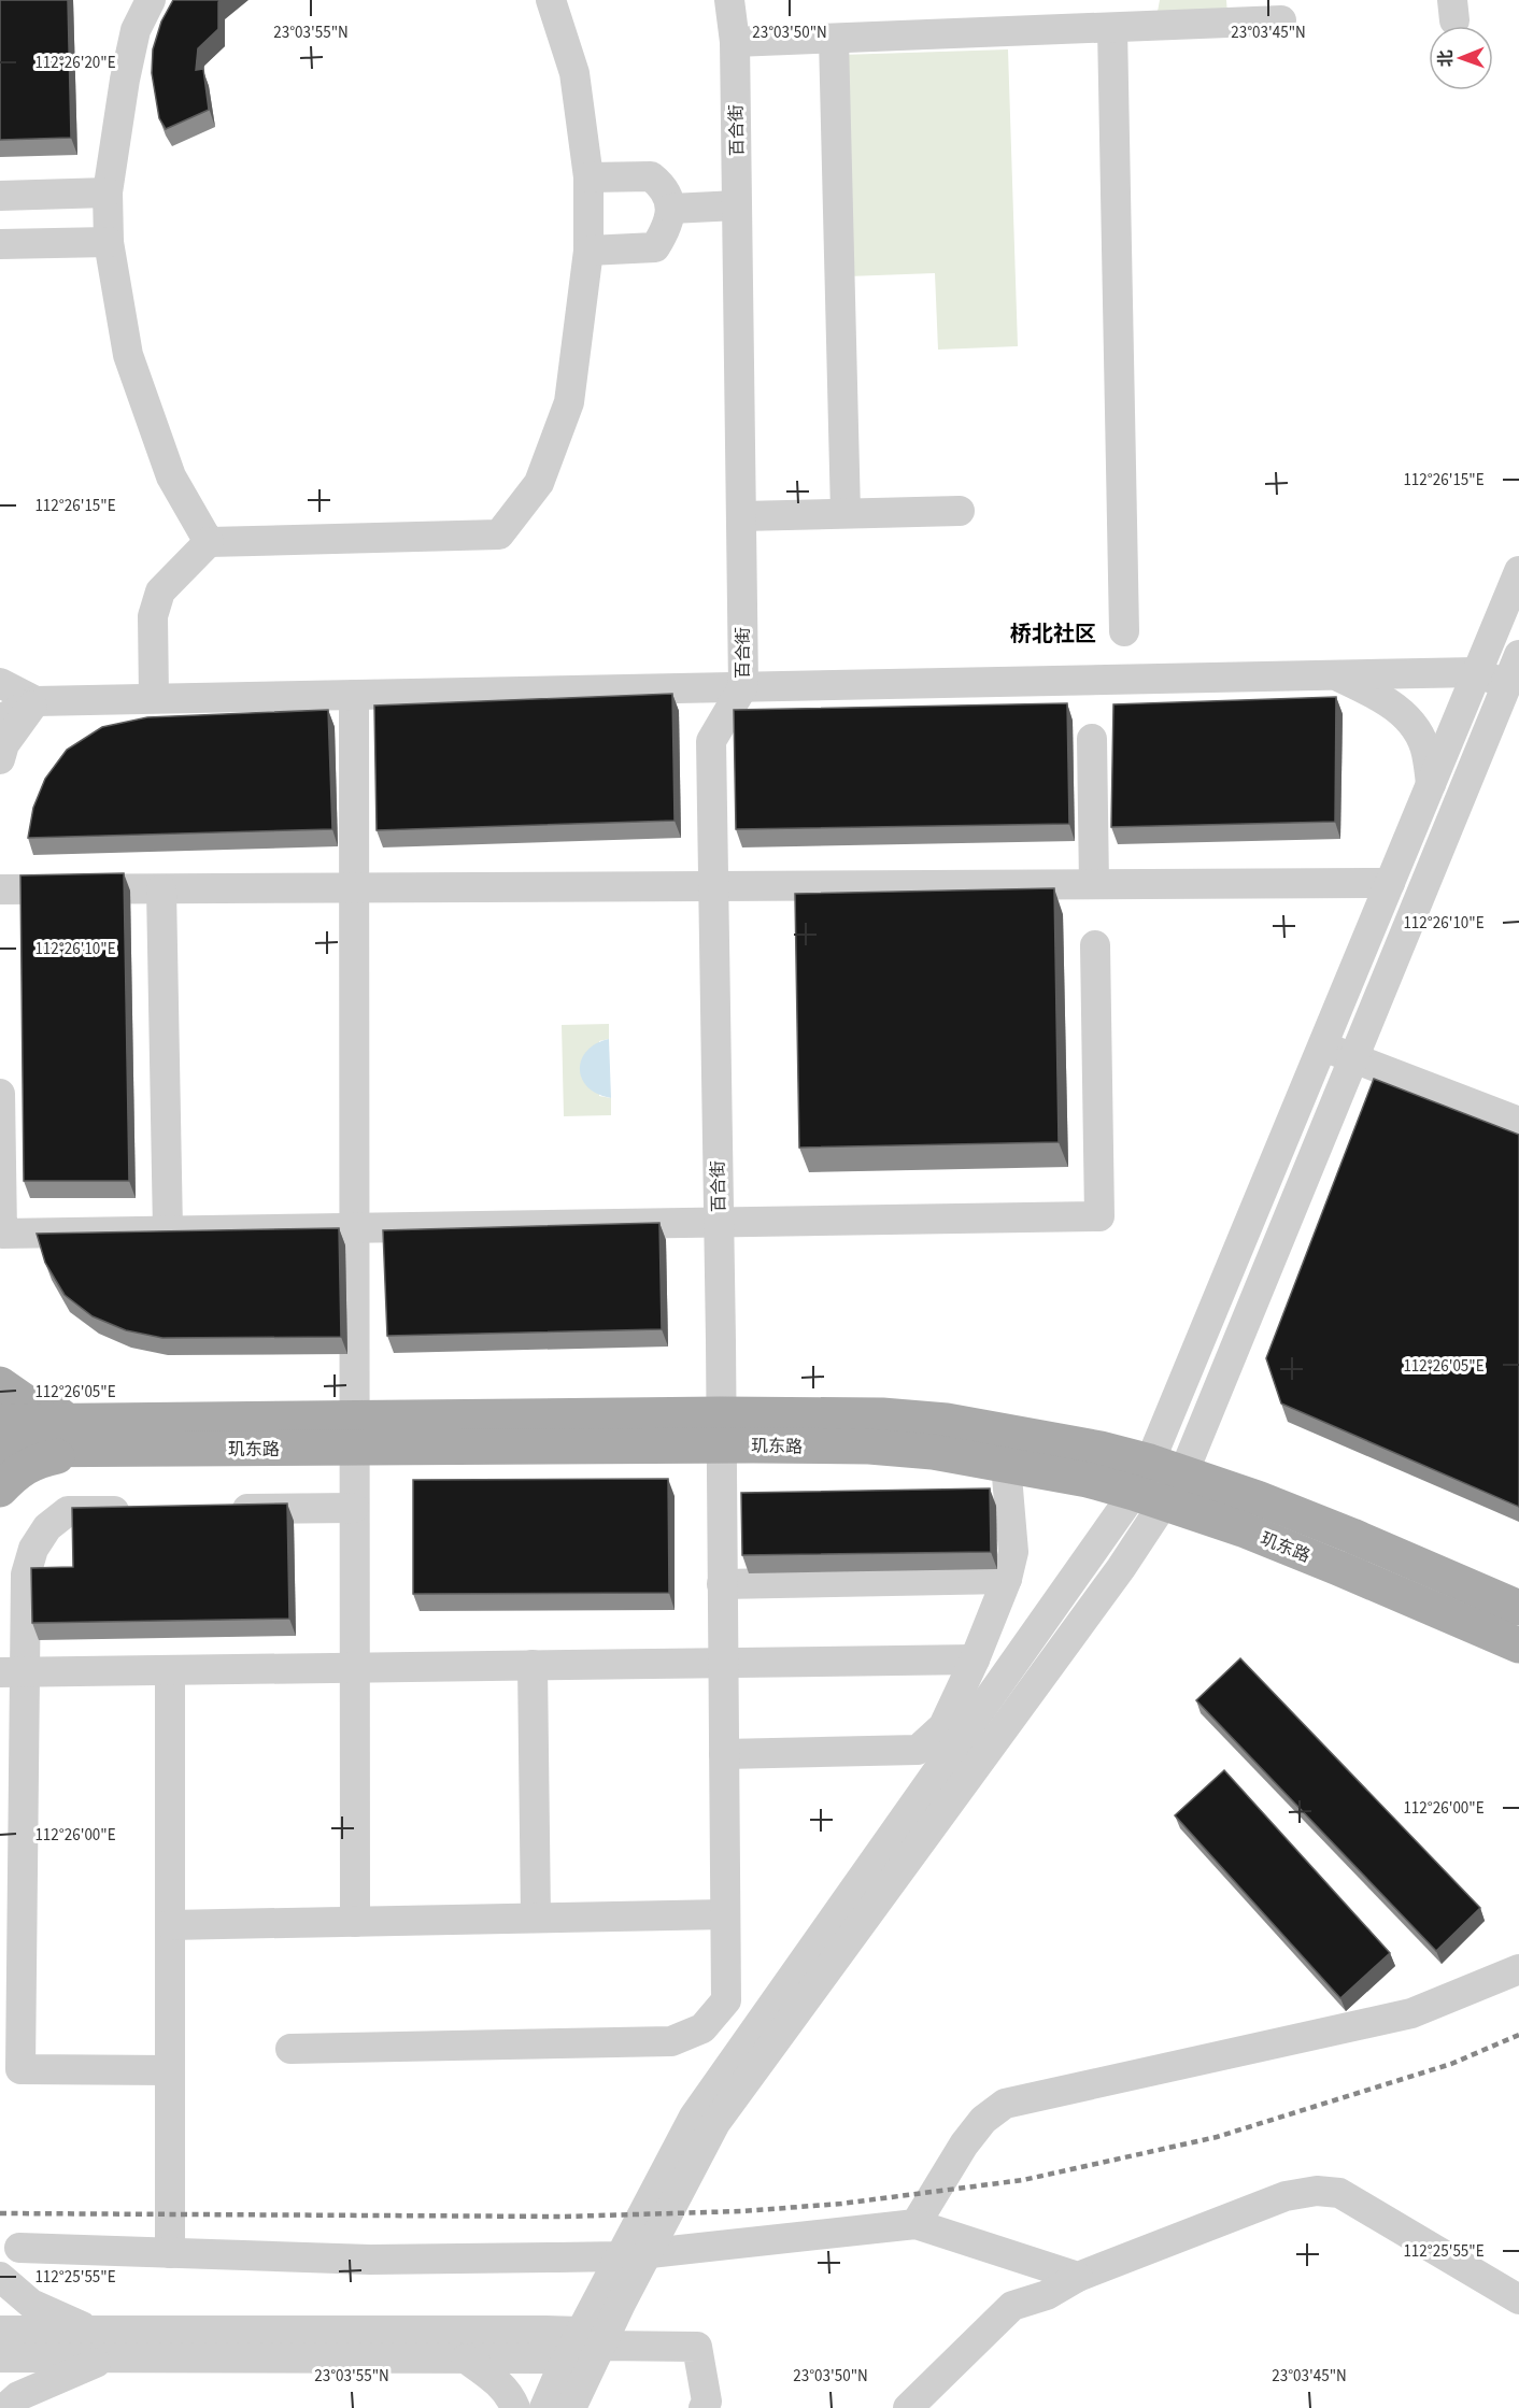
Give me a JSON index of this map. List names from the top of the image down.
{
  "streets": {
    "main road": ["玑东路"],
    "street": ["百合街"]
  },
  "crossings": [
    ["百合街", "玑东路"]
  ],
  "districts": ["桥北社区"],
  "north": "left",
  "coordinates": [
    "23°03'55\"N",
    "23°03'50\"N",
    "23°03'45\"N",
    "112°26'20\"E",
    "112°26'15\"E",
    "112°26'10\"E",
    "112°26'05\"E",
    "112°26'00\"E",
    "112°25'55\"E"
  ]
}
